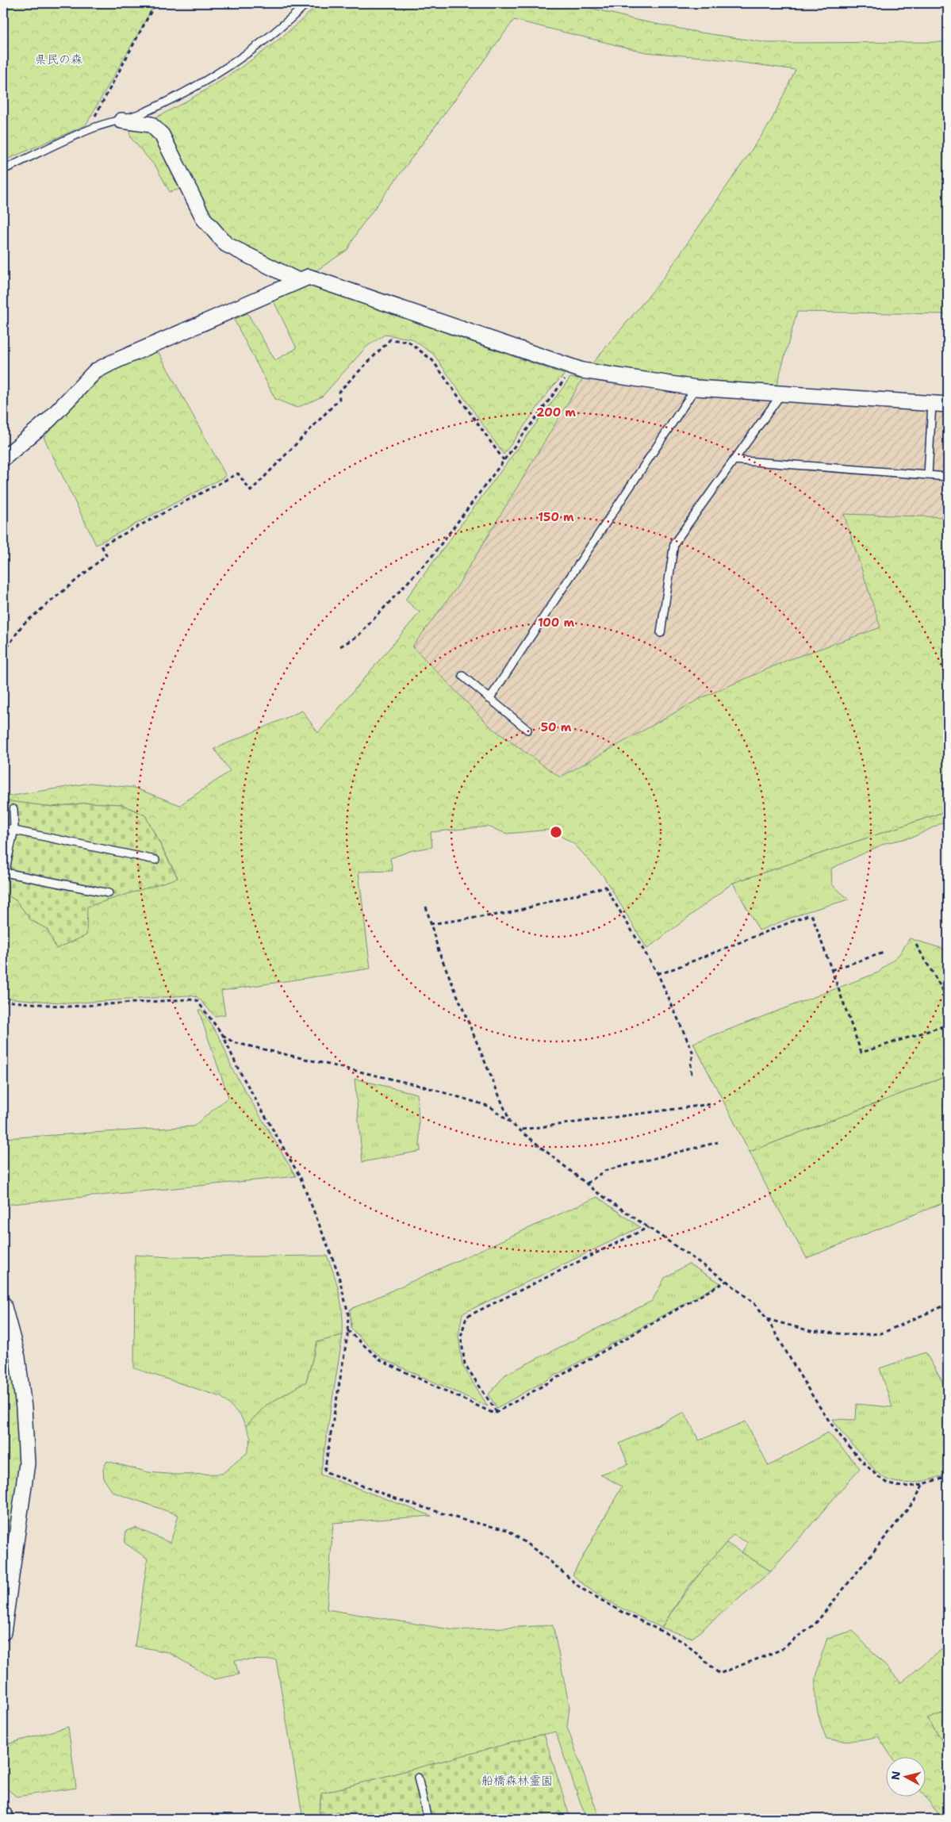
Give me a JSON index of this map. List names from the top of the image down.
{
  "parks": ["県民の森", "船橋森林霊園"],
  "north": "left",
  "rings": [
    "200 m",
    "150 m",
    "100 m",
    "50 m"
  ]
}
